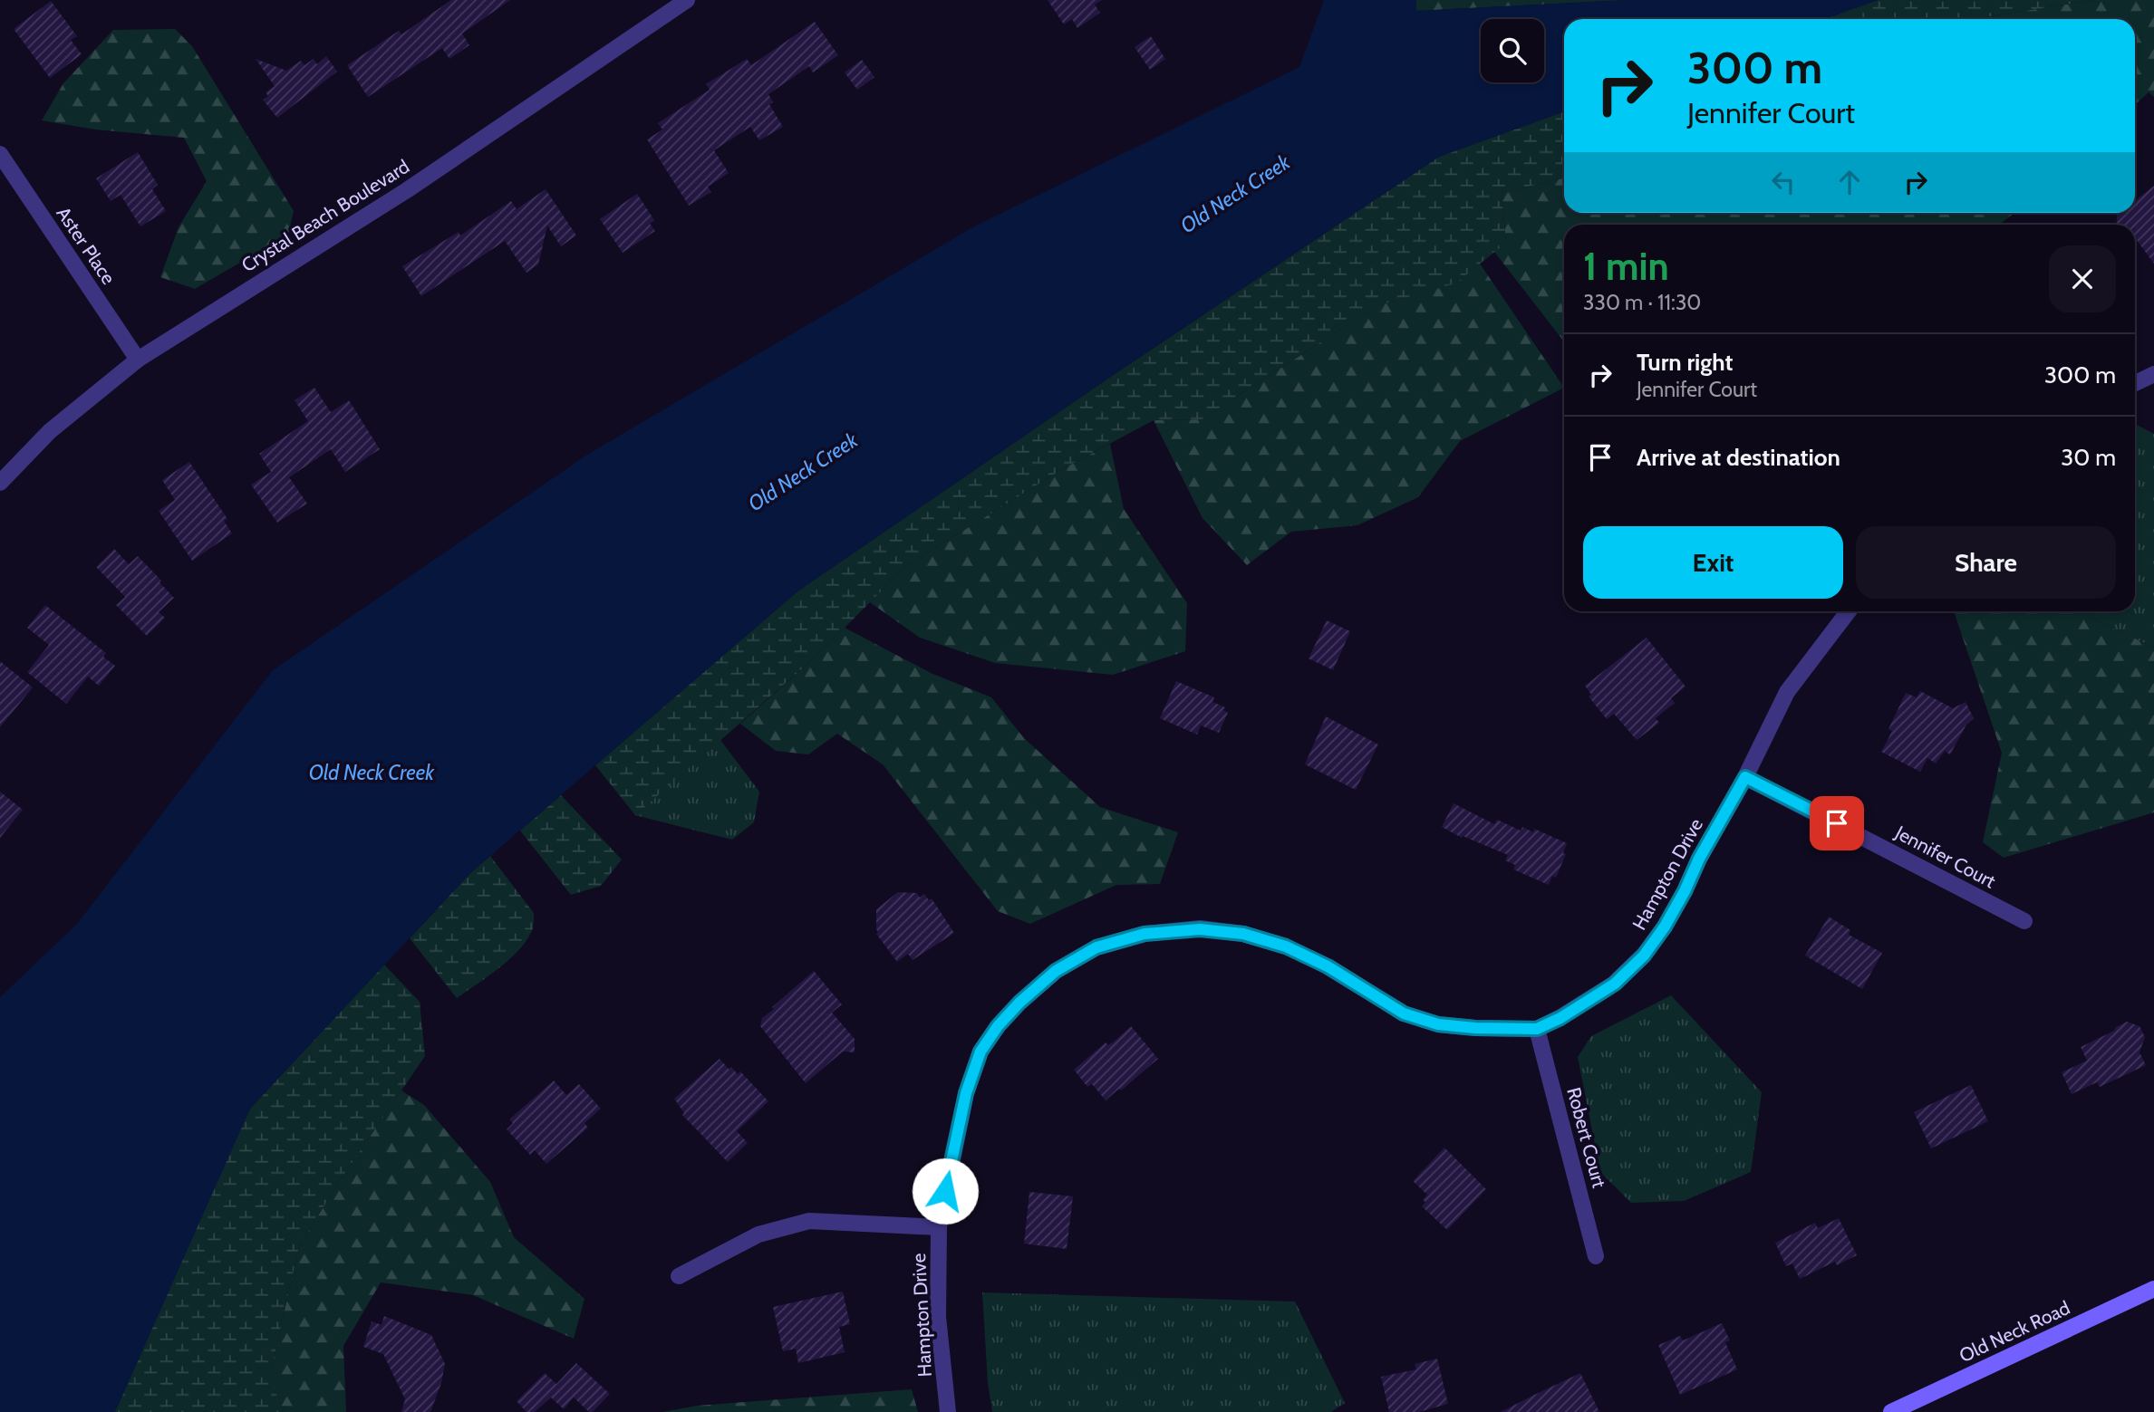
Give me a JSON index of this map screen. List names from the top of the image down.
{
  "streets": {
    "street": [
      "Crystal Beach Boulevard",
      "Aster Place",
      "Jennifer Court",
      "Hampton Drive",
      "Robert Court",
      "Old Neck Road"
    ]
  },
  "crossings": [
    ["Crystal Beach Boulevard", "Aster Place"],
    ["Jennifer Court", "Hampton Drive"],
    ["Hampton Drive", "Robert Court"]
  ],
  "water": ["Old Neck Creek"],
  "page": {
    "turn": ["300 m", "Jennifer Court"],
    "heading": ["1 min", "330 m · 11:30"],
    "list": [
      {
        "name": "Turn right",
        "note": "Jennifer Court",
        "value": "300 m"
      },
      {
        "name": "Arrive at destination",
        "value": "30 m"
      }
    ],
    "buttons": ["Exit", "Share"]
  }
}
